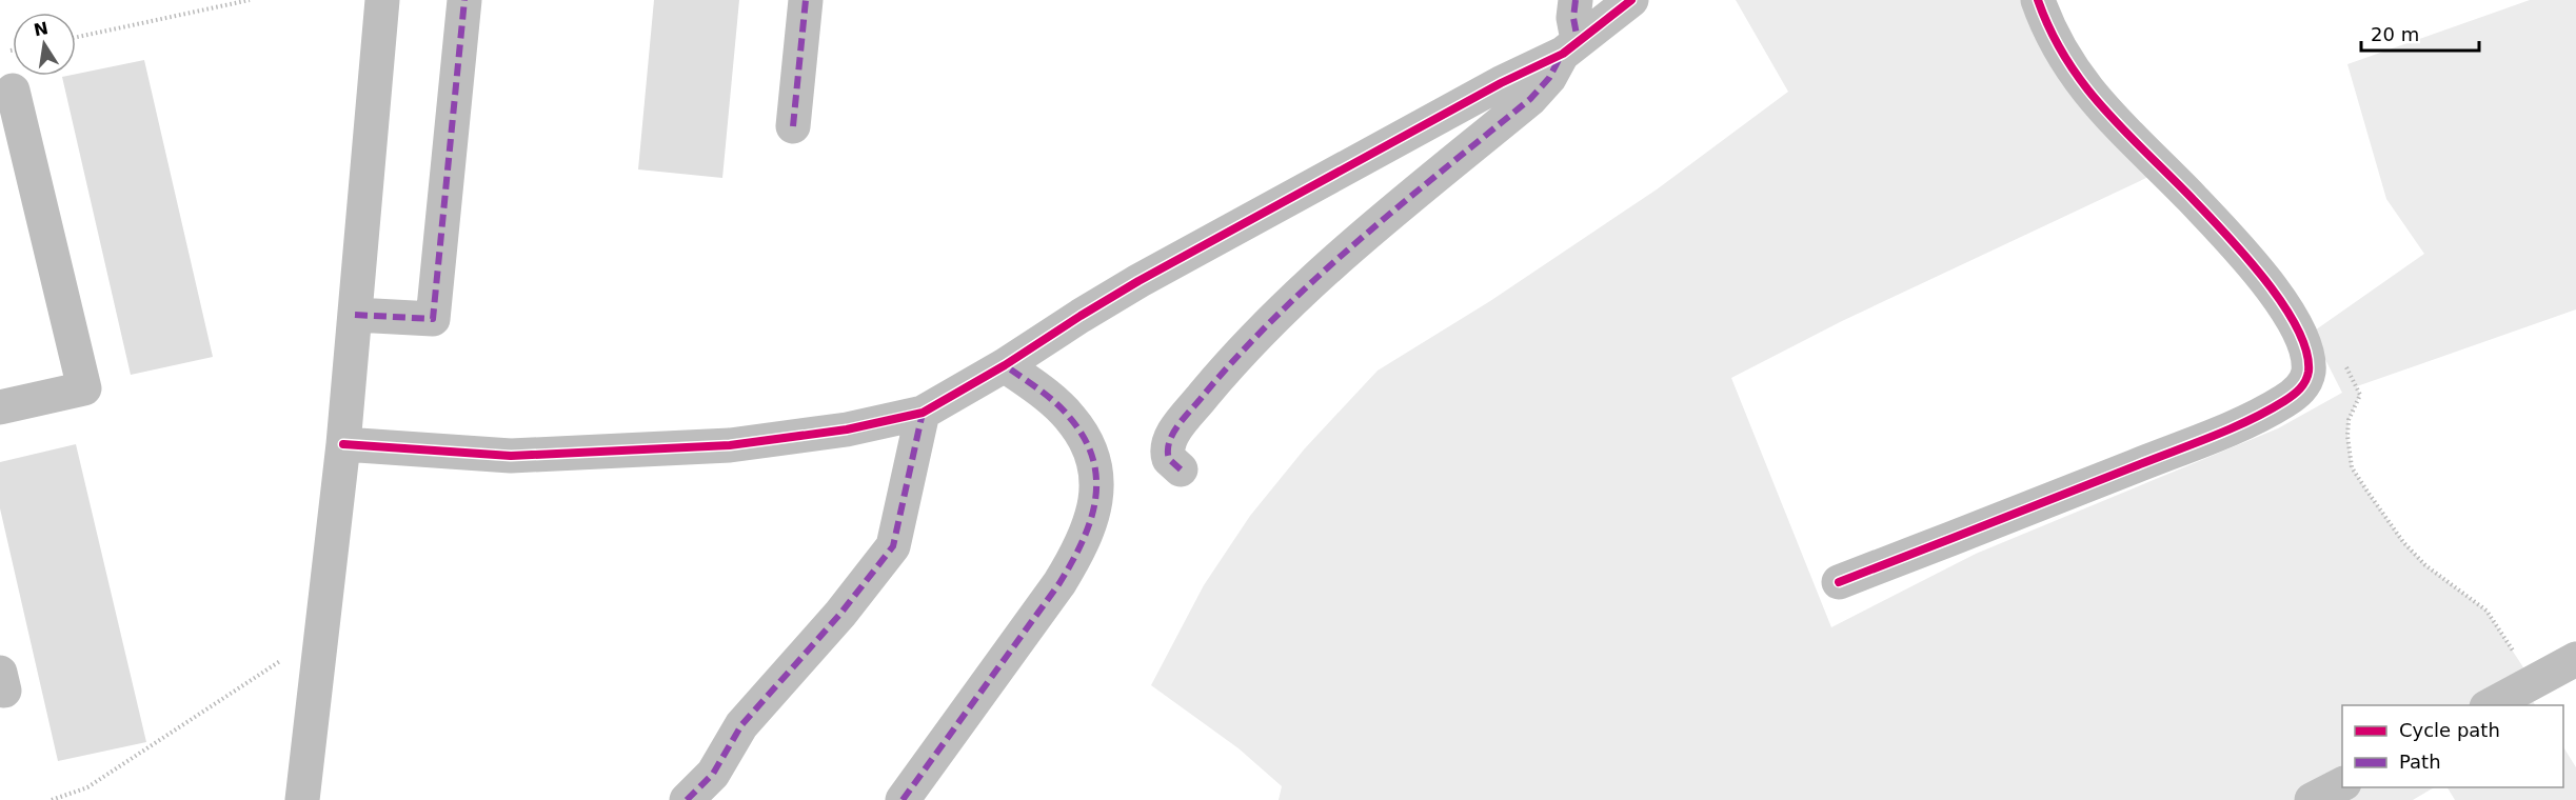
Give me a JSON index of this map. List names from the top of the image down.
{
  "legend": ["Cycle path", "Path"],
  "scale_bar": "20 m",
  "north": "top"
}
